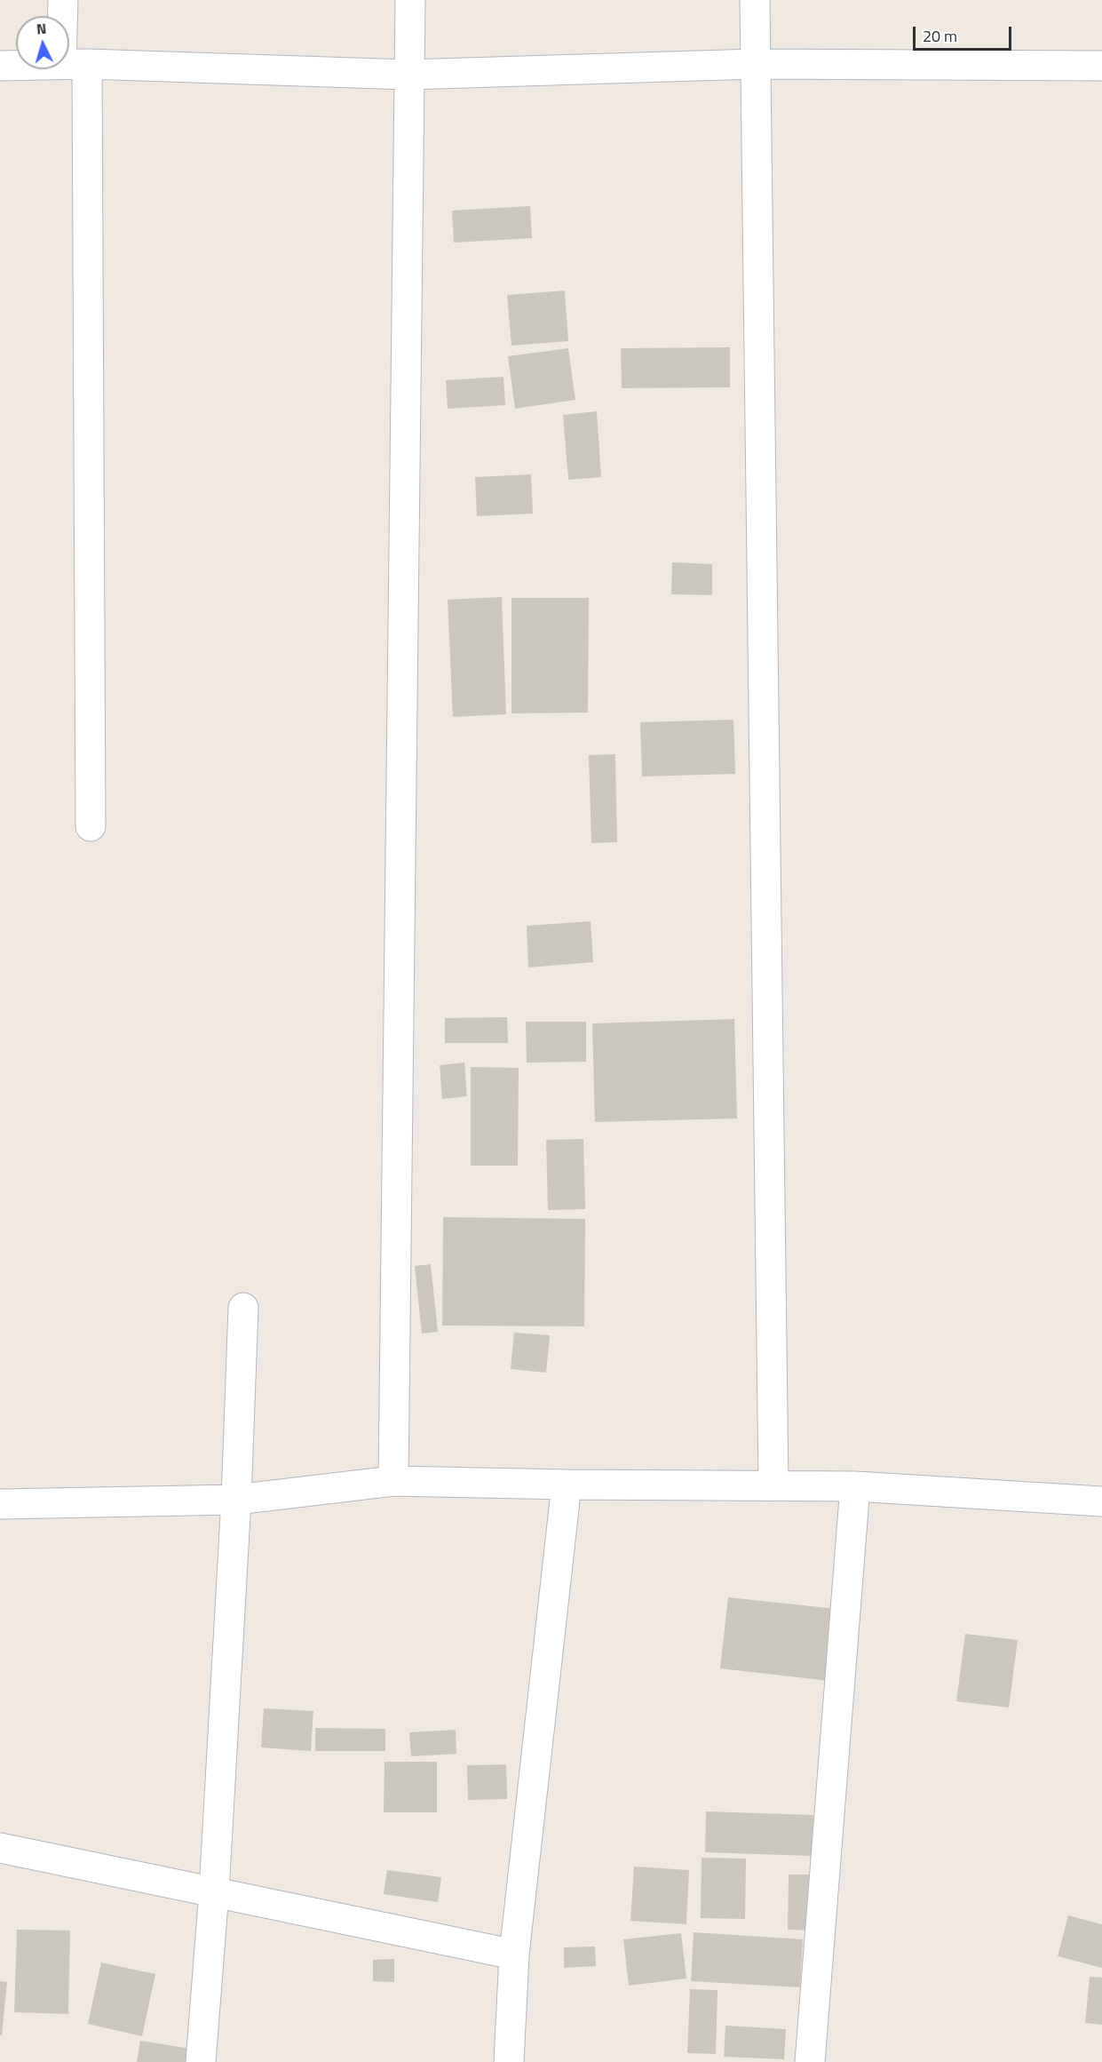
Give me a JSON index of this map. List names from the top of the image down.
{
  "scale_bar": "20 m",
  "north": "top"
}
